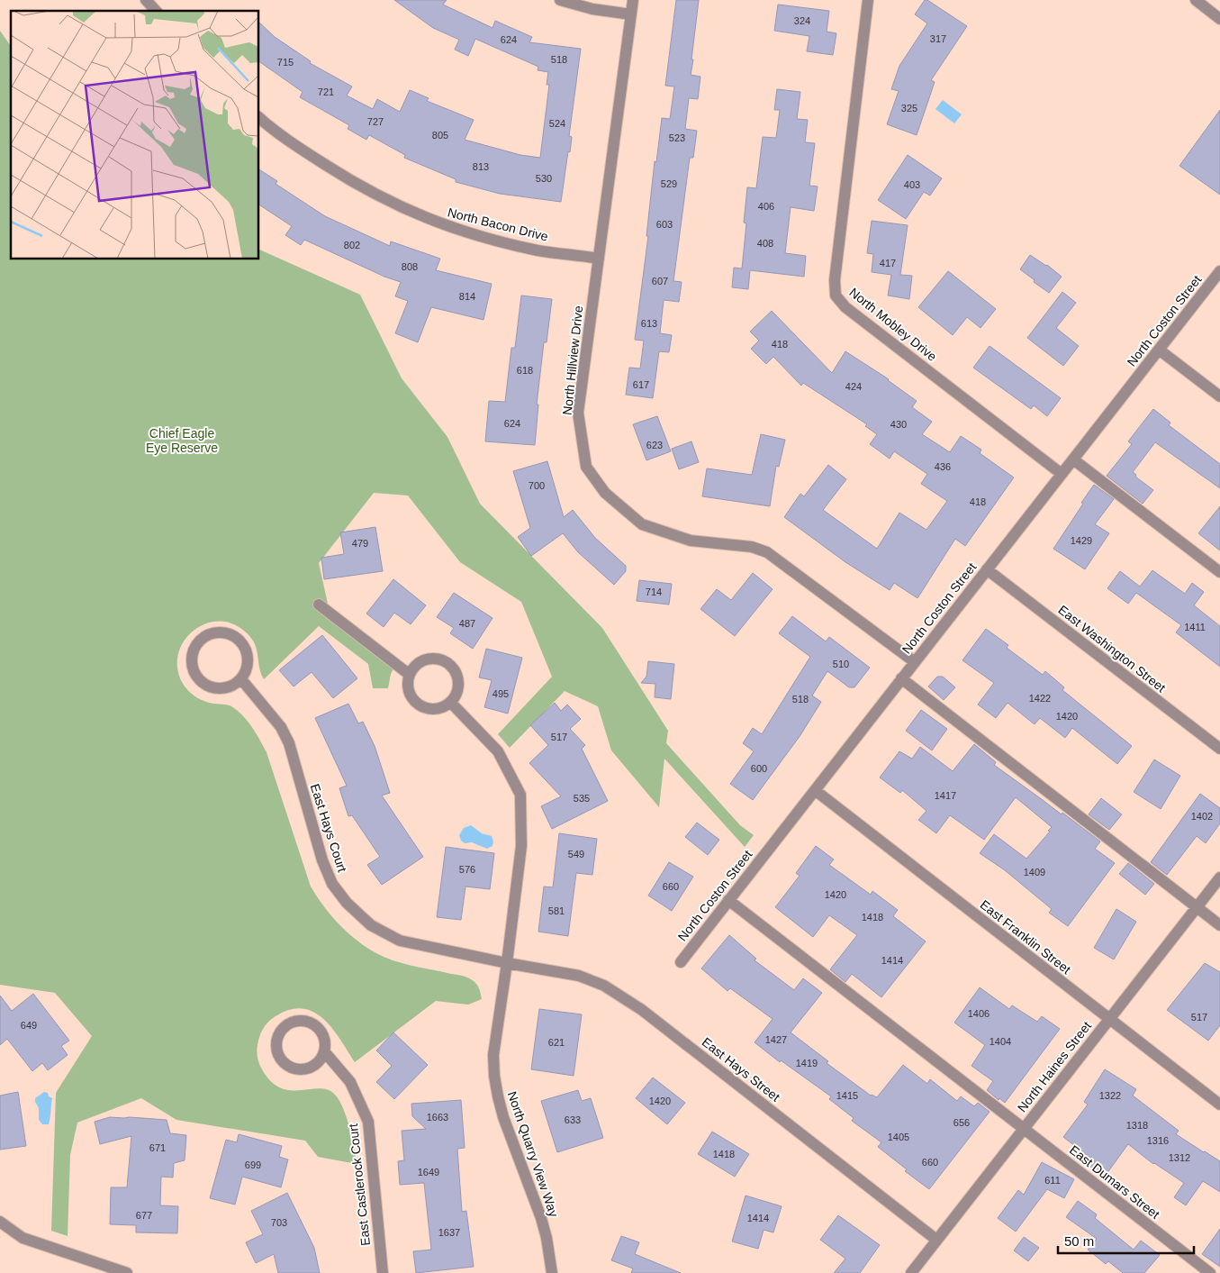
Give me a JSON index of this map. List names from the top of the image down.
{
  "streets": {
    "street": [
      "North Bacon Drive",
      "North Coston Street",
      "North Mobley Drive",
      "North Hillview Drive",
      "East Washington Street",
      "East Hays Court",
      "East Franklin Street",
      "North Haines Street",
      "East Hays Street",
      "North Quarry View Way",
      "East Dumars Street",
      "East Castlerock Court"
    ]
  },
  "crossings": [
    ["North Bacon Drive", "North Hillview Drive"],
    ["North Coston Street", "North Mobley Drive"],
    ["North Coston Street", "North Hillview Drive"],
    ["North Coston Street", "East Washington Street"],
    ["North Coston Street", "East Franklin Street"],
    ["North Coston Street", "East Dumars Street"],
    ["East Hays Court", "East Hays Street"],
    ["East Hays Court", "North Quarry View Way"],
    ["East Franklin Street", "North Haines Street"],
    ["North Haines Street", "East Hays Street"],
    ["North Haines Street", "East Dumars Street"],
    ["East Hays Street", "North Quarry View Way"]
  ],
  "parks": ["Chief Eagle Eye Reserve"],
  "house_numbers": [
    "324",
    "317",
    "624",
    "518",
    "715",
    "721",
    "325",
    "727",
    "524",
    "805",
    "523",
    "813",
    "530",
    "529",
    "403",
    "406",
    "603",
    "408",
    "802",
    "417",
    "808",
    "607",
    "814",
    "613",
    "418",
    "618",
    "617",
    "424",
    "624",
    "430",
    "623",
    "436",
    "700",
    "418",
    "1429",
    "479",
    "714",
    "487",
    "1411",
    "510",
    "495",
    "1422",
    "518",
    "1420",
    "517",
    "600",
    "1417",
    "535",
    "1402",
    "549",
    "576",
    "1409",
    "660",
    "1420",
    "581",
    "1418",
    "1414",
    "1406",
    "517",
    "649",
    "1427",
    "1404",
    "621",
    "1419",
    "1415",
    "1322",
    "1420",
    "1663",
    "633",
    "656",
    "1318",
    "1405",
    "1316",
    "671",
    "1418",
    "1312",
    "660",
    "699",
    "1649",
    "611",
    "677",
    "1414",
    "703",
    "1637"
  ],
  "scale_bar": "50 m"
}
